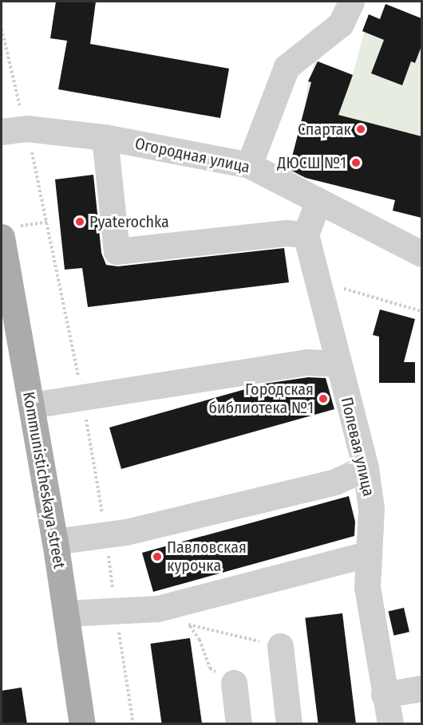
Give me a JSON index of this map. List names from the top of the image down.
{
  "streets": {
    "main road": ["Kommunisticheskaya street"],
    "street": ["Огородная улица", "Полевая улица"]
  },
  "places": [
    "Спартак",
    "ДЮСШ №1",
    "Pyaterochka",
    "Городская библиотека №1",
    "Павловская курочка"
  ]
}
